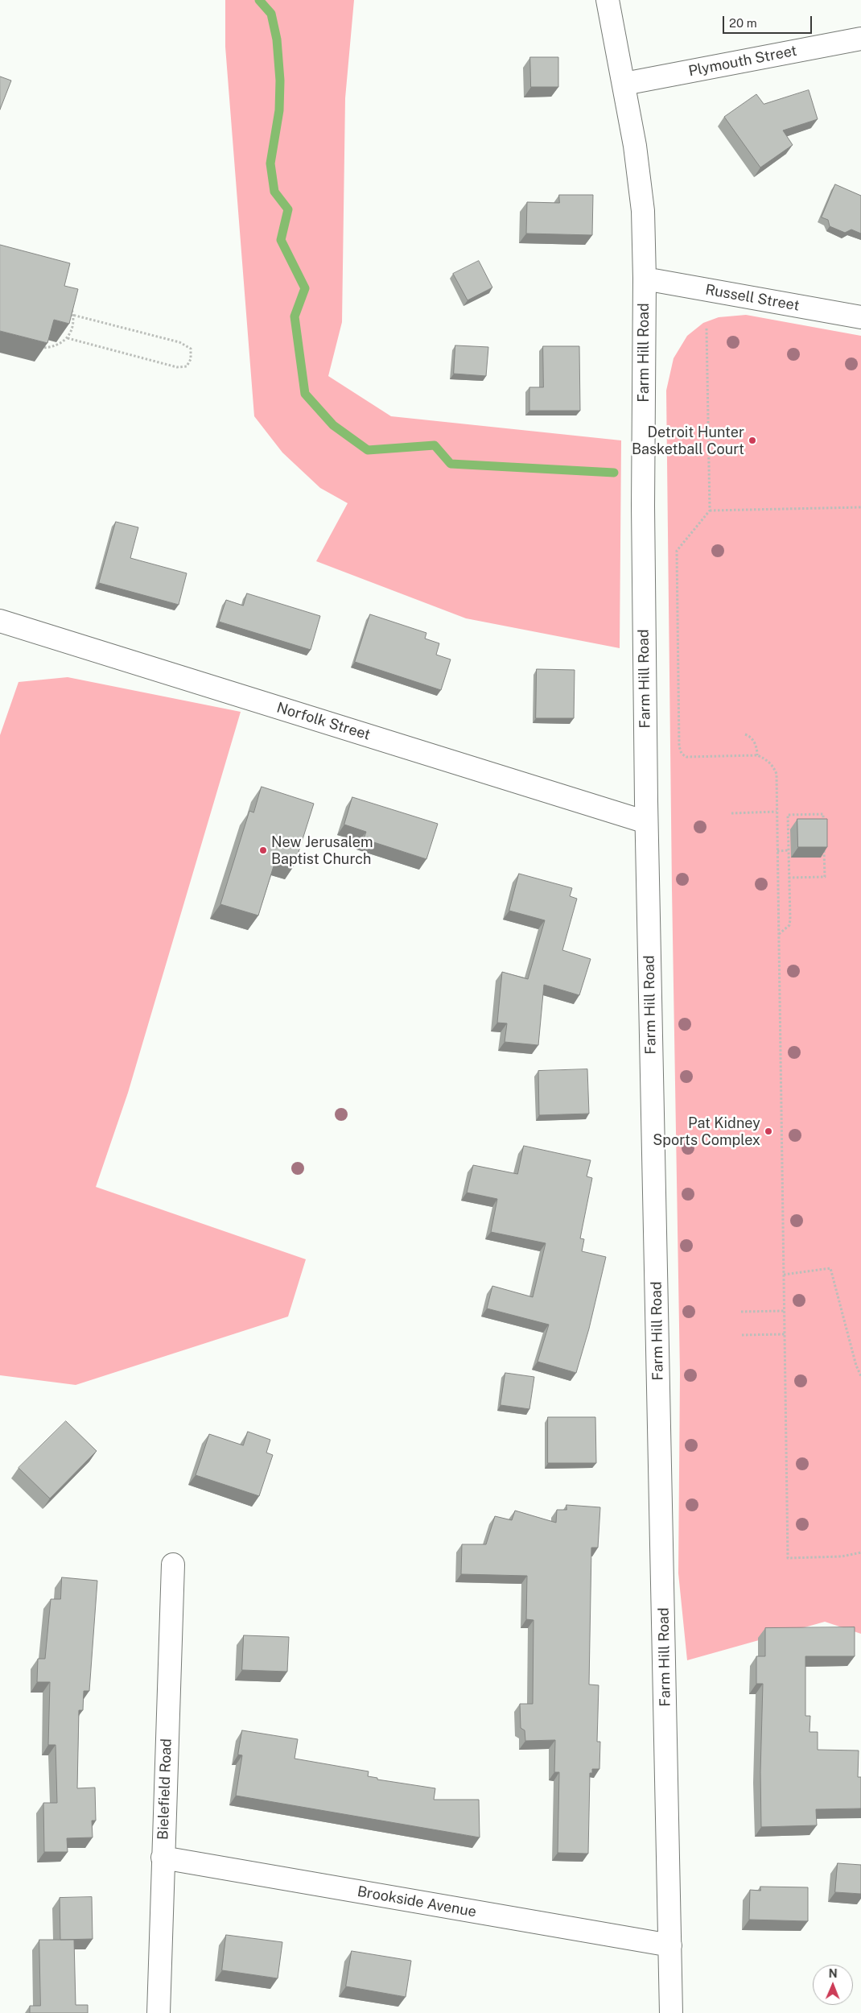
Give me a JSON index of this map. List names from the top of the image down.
{
  "streets": {
    "street": [
      "Plymouth Street",
      "Russell Street",
      "Farm Hill Road",
      "Norfolk Street",
      "Bielefield Road",
      "Brookside Avenue"
    ]
  },
  "crossings": [
    ["Plymouth Street", "Farm Hill Road"],
    ["Russell Street", "Farm Hill Road"],
    ["Farm Hill Road", "Norfolk Street"],
    ["Farm Hill Road", "Brookside Avenue"],
    ["Bielefield Road", "Brookside Avenue"]
  ],
  "places": ["Detroit Hunter Basketball Court", "New Jerusalem Baptist Church", "Pat Kidney Sports Complex"],
  "scale_bar": "20 m",
  "north": "top"
}
